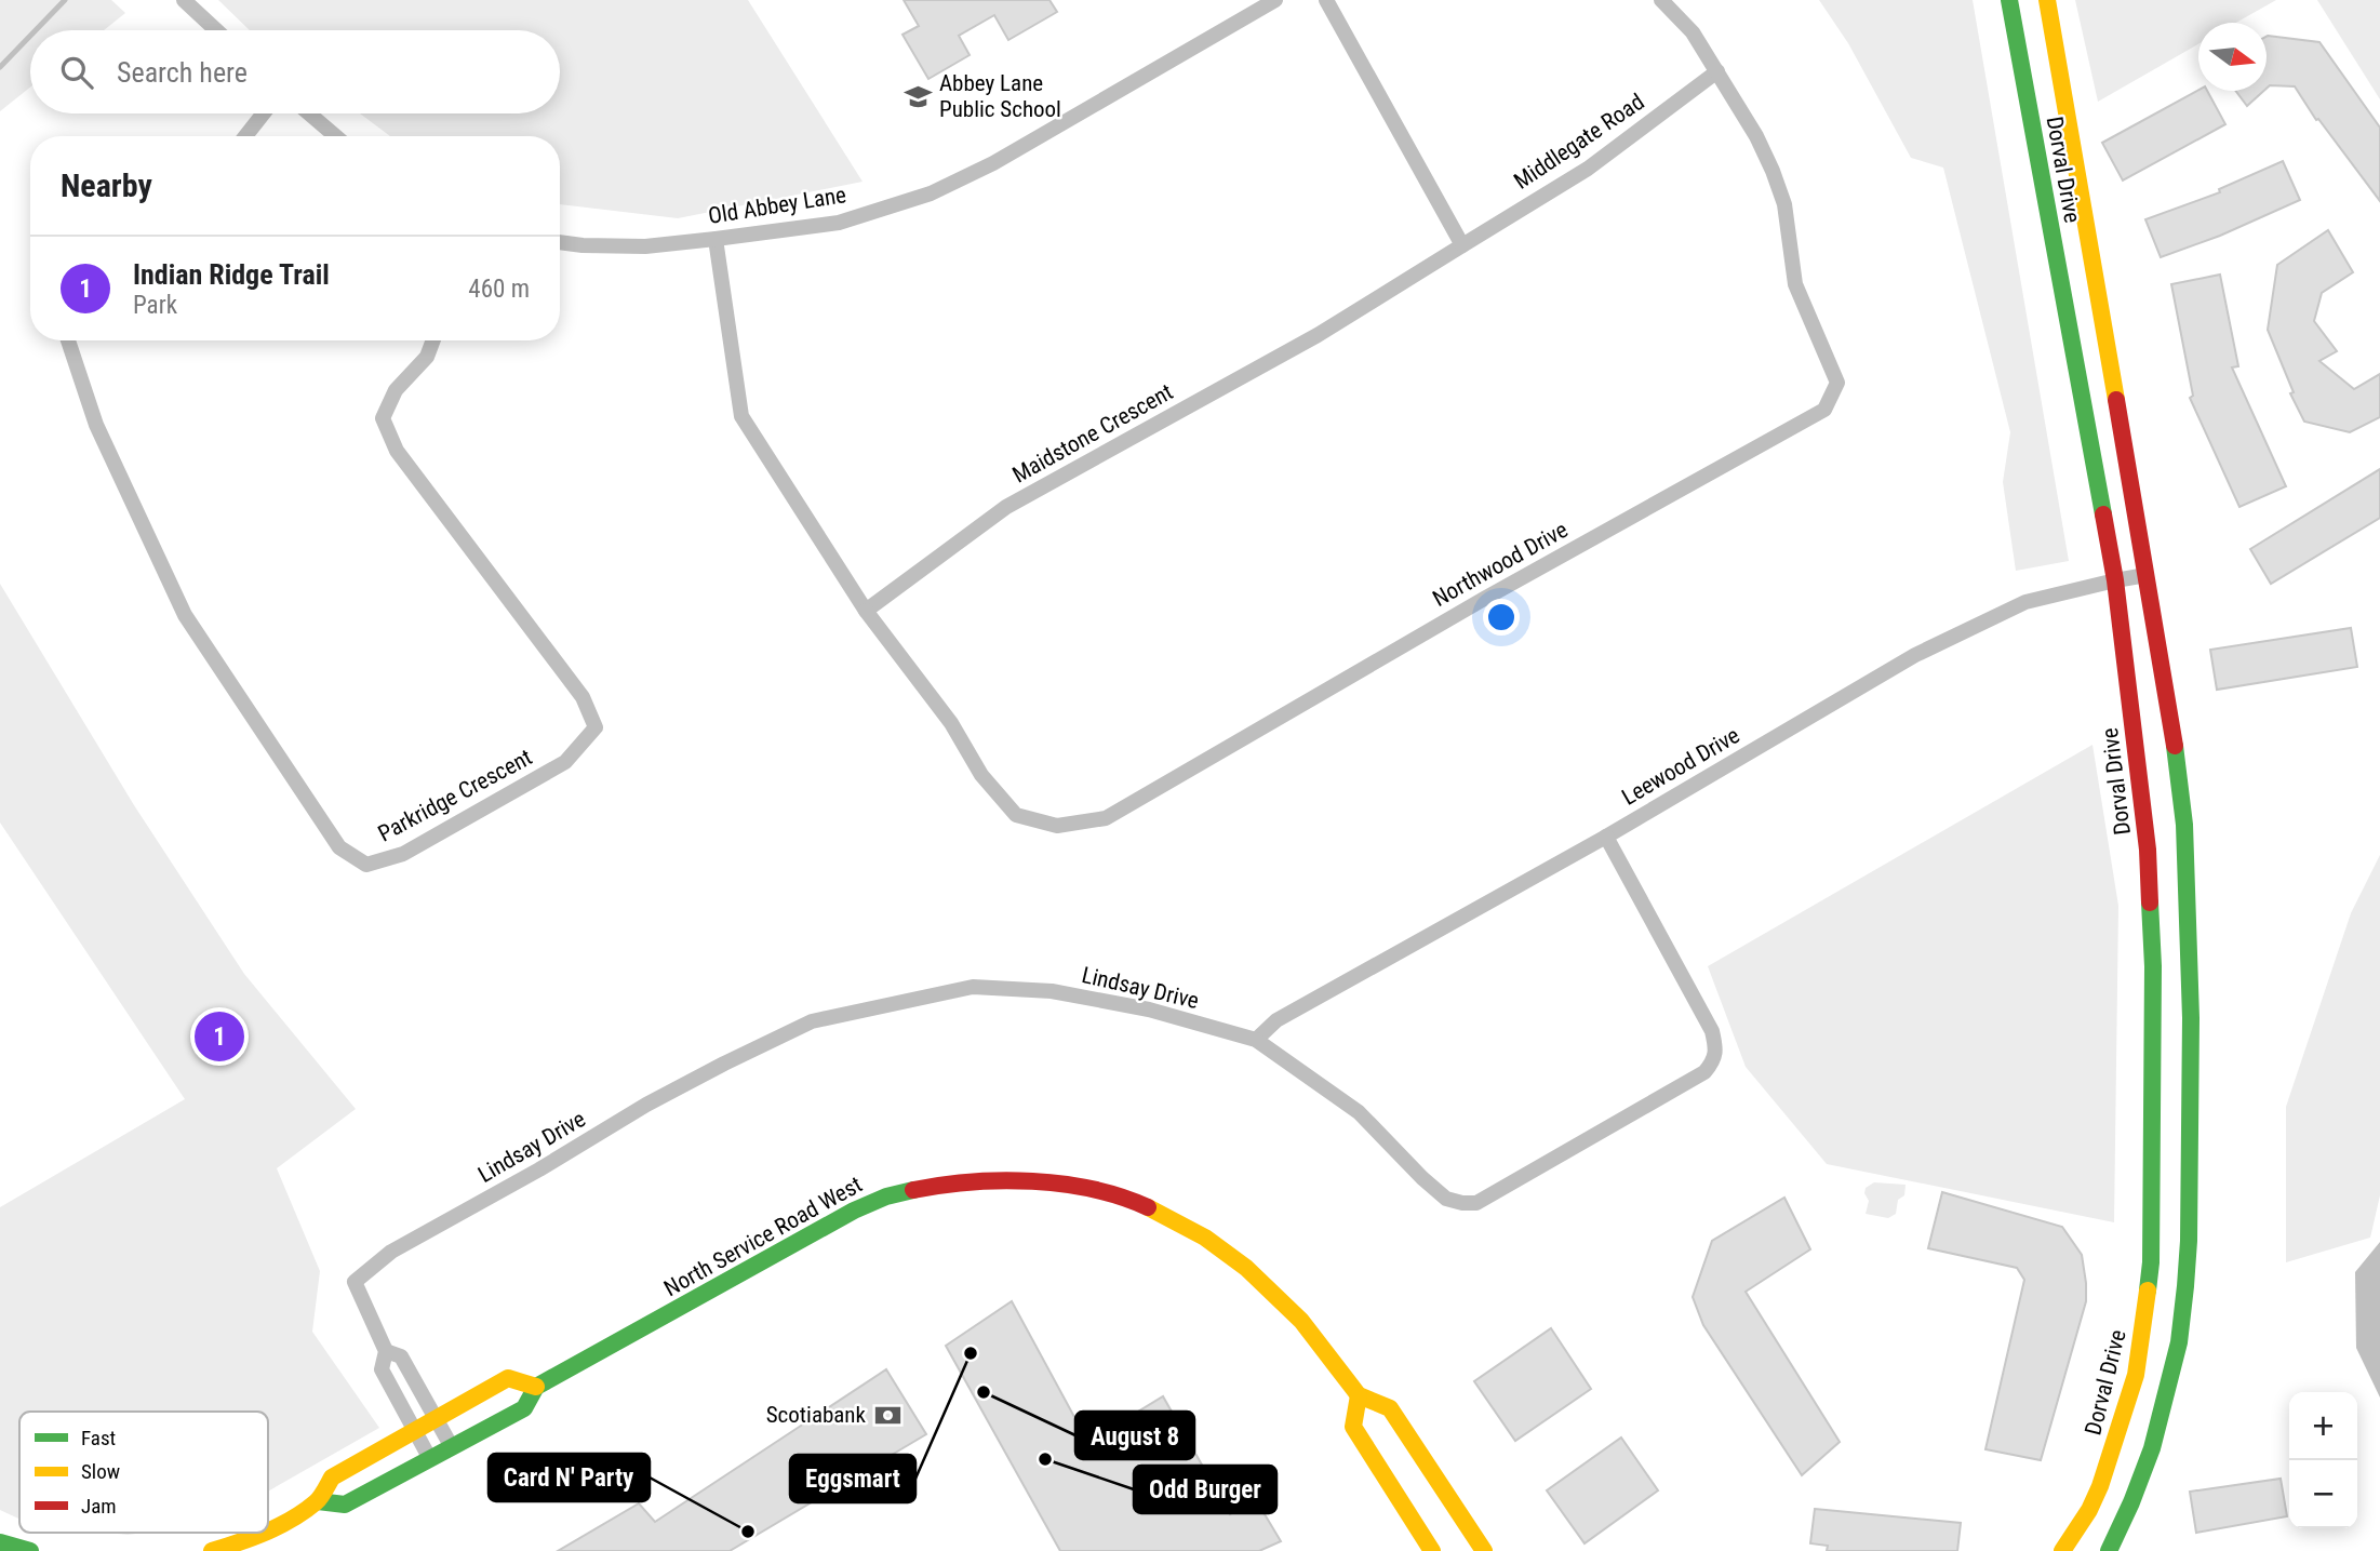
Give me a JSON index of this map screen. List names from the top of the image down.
{
  "streets": {
    "main road": ["Dorval Drive", "North Service Road West"],
    "street": [
      "Middlegate Road",
      "Old Abbey Lane",
      "Maidstone Crescent",
      "Northwood Drive",
      "Leewood Drive",
      "Parkridge Crescent",
      "Lindsay Drive"
    ]
  },
  "crossings": [
    ["Middlegate Road", "Maidstone Crescent"],
    ["Middlegate Road", "Northwood Drive"],
    ["Dorval Drive", "Leewood Drive"],
    ["Maidstone Crescent", "Northwood Drive"],
    ["Leewood Drive", "Lindsay Drive"],
    ["Lindsay Drive", "North Service Road West"]
  ],
  "places": {
    "school or university": ["Abbey Lane Public School"],
    "other": [
      "Eggsmart",
      "August 8",
      "Odd Burger",
      "Card N' Party"
    ],
    "bank": ["Scotiabank"]
  },
  "legend": ["Fast", "Slow", "Jam"],
  "north": "right",
  "page": {
    "search": "Search here",
    "heading": "Nearby",
    "list": [
      {
        "mark": "1",
        "name": "Indian Ridge Trail",
        "note": "Park",
        "value": "460 m"
      }
    ],
    "pins": "1",
    "map_buttons": ["+", "−"]
  }
}
